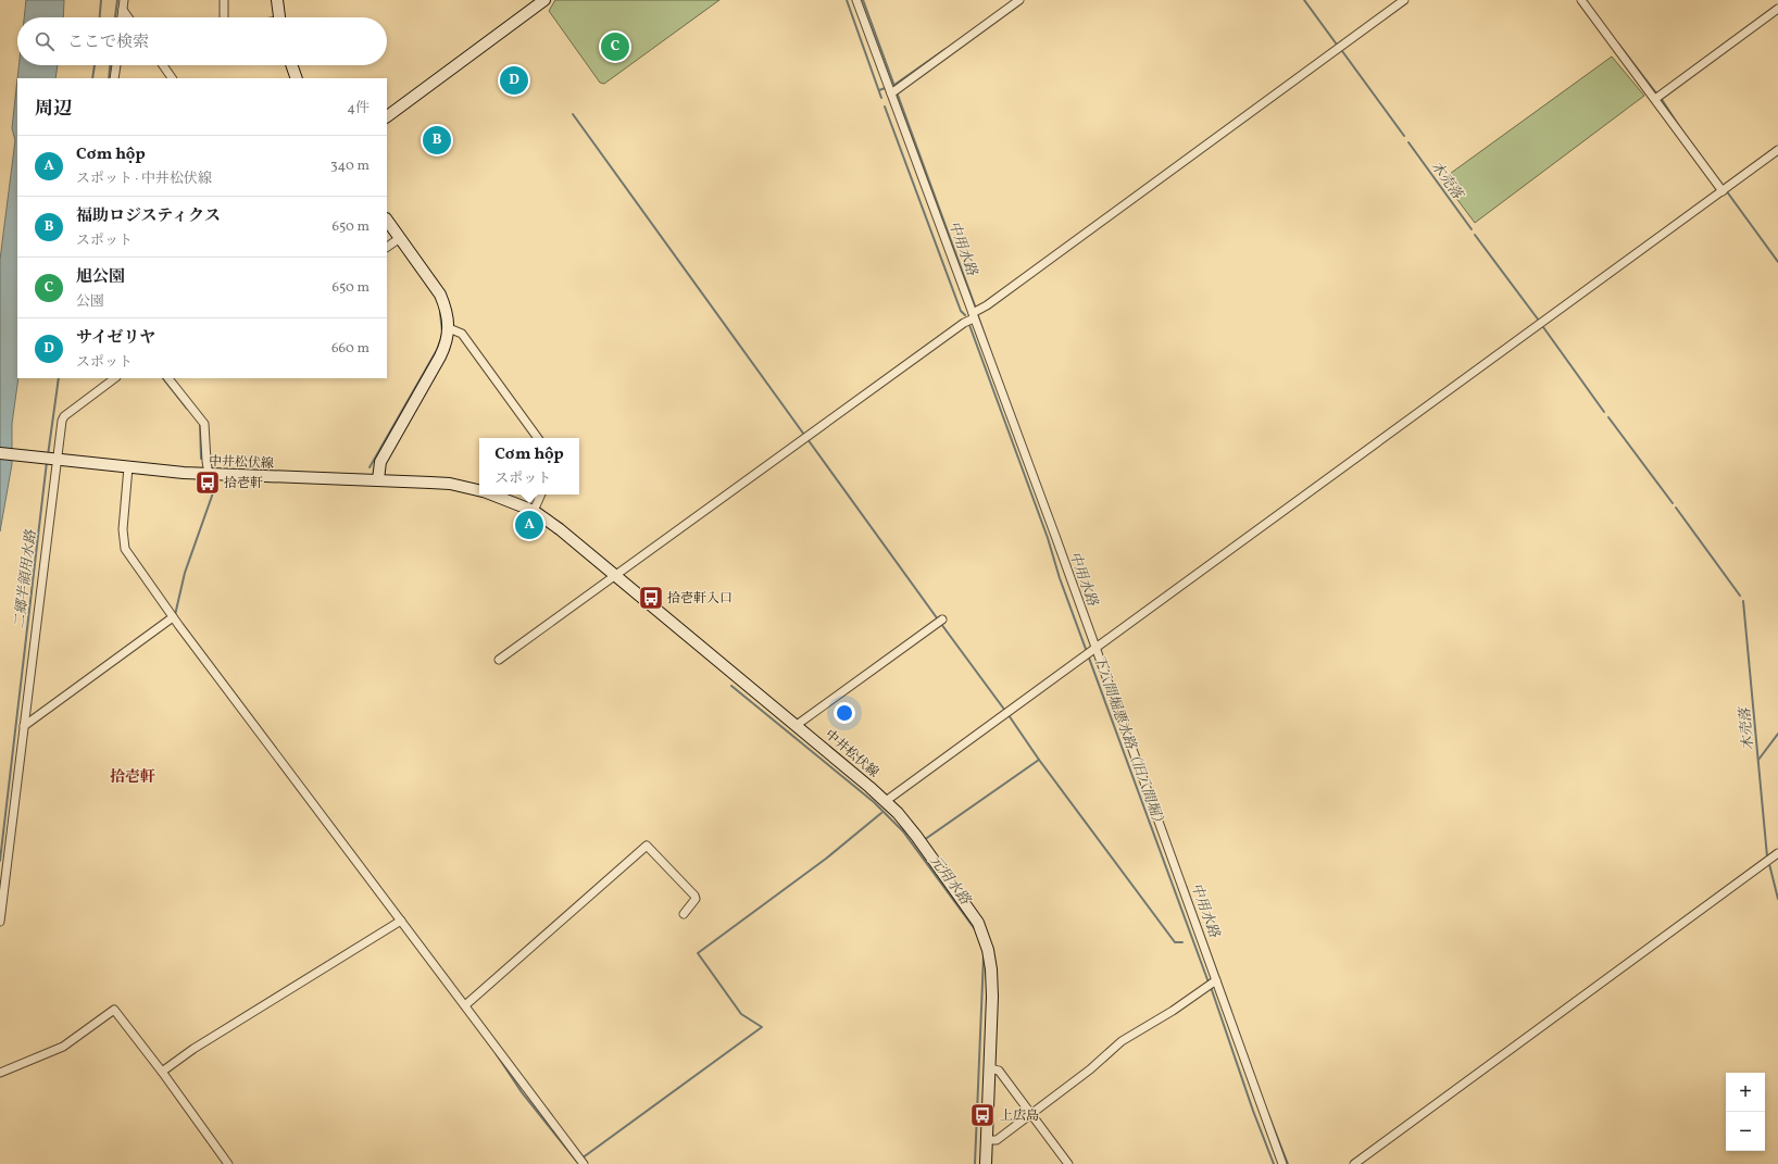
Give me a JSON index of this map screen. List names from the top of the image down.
{
  "streets": {
    "main road": ["中井松伏線"]
  },
  "districts": ["拾壱軒"],
  "water": [
    "木売落",
    "中用水路",
    "二郷半領用水路",
    "下八間堀悪水路（旧八間堀）",
    "元用水路"
  ],
  "places": {
    "bus stop": ["拾壱軒", "拾壱軒入口", "上広島"]
  },
  "page": {
    "search": "ここで検索",
    "pins": [
      "C",
      "D",
      "B",
      "A"
    ],
    "heading": ["周辺", "4件"],
    "list": [
      {
        "mark": "A",
        "name": "Cơm hộp",
        "note": "スポット · 中井松伏線",
        "value": "340 m"
      },
      {
        "mark": "B",
        "name": "福助ロジスティクス",
        "note": "スポット",
        "value": "650 m"
      },
      {
        "mark": "C",
        "name": "旭公園",
        "note": "公園",
        "value": "650 m"
      },
      {
        "mark": "D",
        "name": "サイゼリヤ",
        "note": "スポット",
        "value": "660 m"
      }
    ],
    "popup": ["Cơm hộp", "スポット"],
    "map_buttons": ["+", "−"]
  }
}
